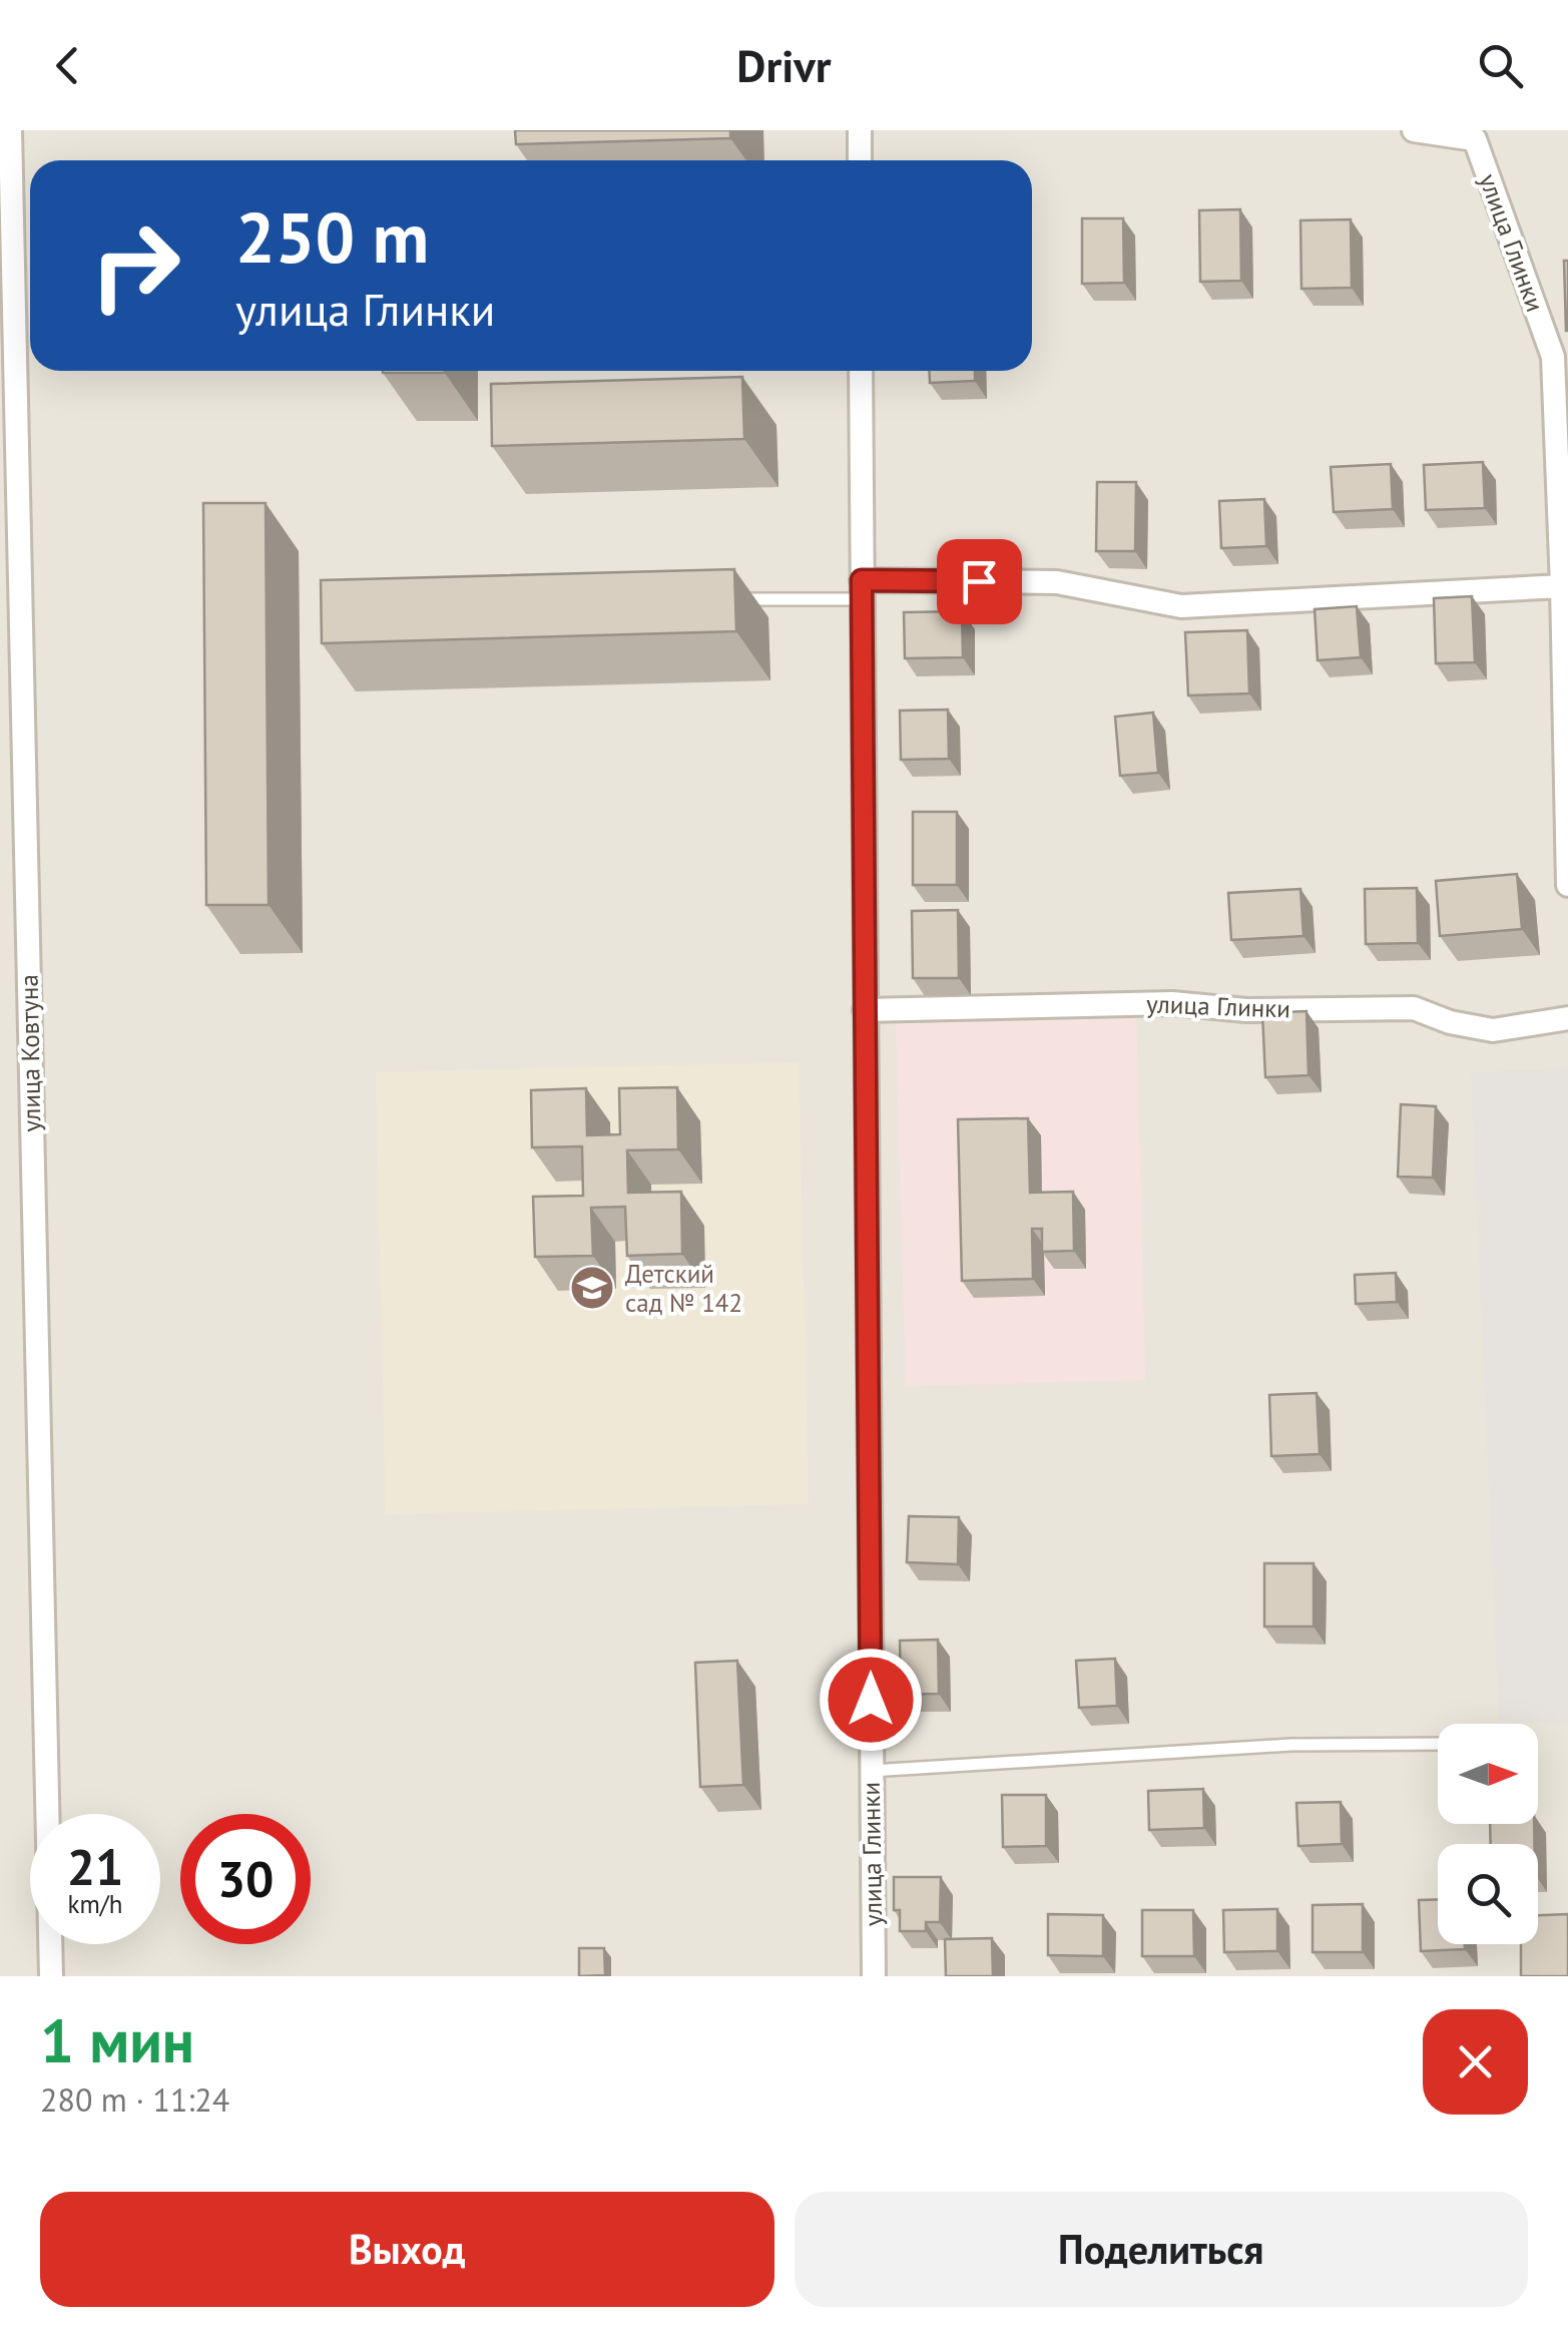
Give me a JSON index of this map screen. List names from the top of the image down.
{
  "streets": {
    "street": ["улица Глинки", "улица Ковтуна"]
  },
  "places": {
    "school or university": ["Детский сад № 142"]
  },
  "north": "right",
  "page": {
    "header": "Drivr",
    "turn": ["250 m", "улица Глинки"],
    "speed": "21 km/h",
    "limit": "30",
    "heading": ["1 мин", "280 m · 11:24"],
    "buttons": ["Выход", "Поделиться"]
  }
}
